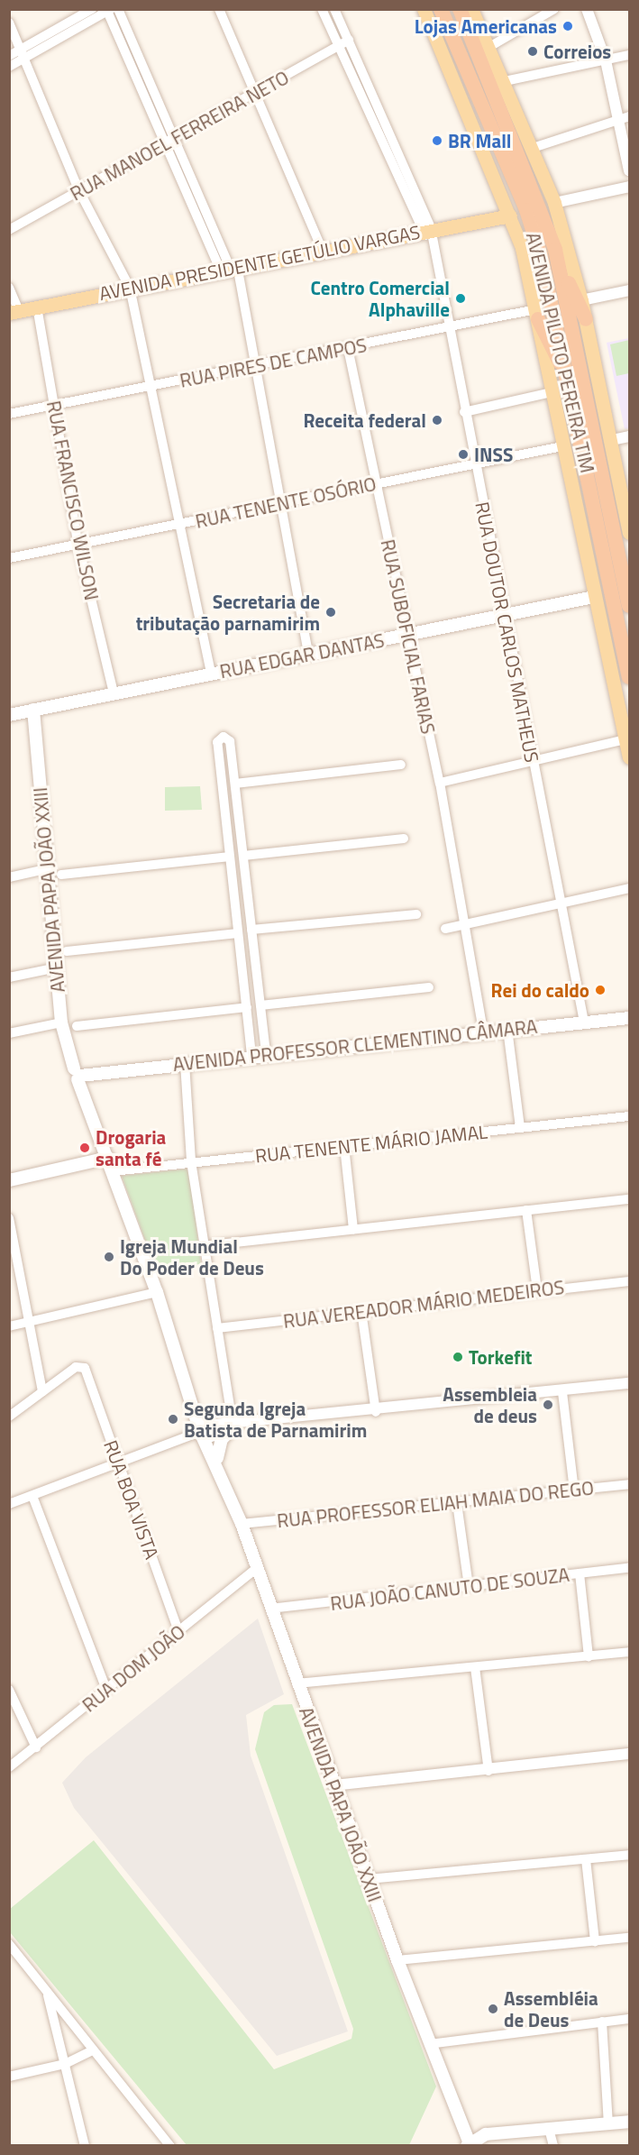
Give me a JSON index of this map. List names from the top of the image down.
{
  "streets": {
    "highway": ["AVENIDA PILOTO PEREIRA TIM"],
    "main road": [
      "AVENIDA PRESIDENTE GETÚLIO VARGAS",
      "RUA EDGAR DANTAS",
      "AVENIDA PAPA JOÃO XXIII",
      "AVENIDA PROFESSOR CLEMENTINO CÂMARA"
    ],
    "street": [
      "RUA MANOEL FERREIRA NETO",
      "RUA PIRES DE CAMPOS",
      "RUA FRANCISCO WILSON",
      "RUA TENENTE OSÓRIO",
      "RUA DOUTOR CARLOS MATHEUS",
      "RUA SUBOFICIAL FARIAS",
      "RUA TENENTE MÁRIO JAMAL",
      "RUA VEREADOR MÁRIO MEDEIROS",
      "RUA BOA VISTA",
      "RUA PROFESSOR ELIAH MAIA DO REGO",
      "RUA JOÃO CANUTO DE SOUZA",
      "RUA DOM JOÃO"
    ]
  },
  "crossings": [
    ["RUA MANOEL FERREIRA NETO", "RUA DOUTOR CARLOS MATHEUS"],
    ["AVENIDA PRESIDENTE GETÚLIO VARGAS", "RUA FRANCISCO WILSON"],
    ["AVENIDA PRESIDENTE GETÚLIO VARGAS", "RUA DOUTOR CARLOS MATHEUS"],
    ["RUA PIRES DE CAMPOS", "RUA FRANCISCO WILSON"],
    ["RUA PIRES DE CAMPOS", "RUA DOUTOR CARLOS MATHEUS"],
    ["RUA PIRES DE CAMPOS", "RUA SUBOFICIAL FARIAS"],
    ["RUA FRANCISCO WILSON", "RUA TENENTE OSÓRIO"],
    ["RUA FRANCISCO WILSON", "RUA EDGAR DANTAS"],
    ["RUA TENENTE OSÓRIO", "RUA DOUTOR CARLOS MATHEUS"],
    ["RUA TENENTE OSÓRIO", "RUA SUBOFICIAL FARIAS"],
    ["RUA DOUTOR CARLOS MATHEUS", "RUA EDGAR DANTAS"],
    ["RUA DOUTOR CARLOS MATHEUS", "AVENIDA PROFESSOR CLEMENTINO CÂMARA"],
    ["RUA SUBOFICIAL FARIAS", "RUA EDGAR DANTAS"],
    ["RUA SUBOFICIAL FARIAS", "AVENIDA PROFESSOR CLEMENTINO CÂMARA"],
    ["RUA EDGAR DANTAS", "AVENIDA PAPA JOÃO XXIII"],
    ["AVENIDA PAPA JOÃO XXIII", "AVENIDA PROFESSOR CLEMENTINO CÂMARA"],
    ["AVENIDA PAPA JOÃO XXIII", "RUA TENENTE MÁRIO JAMAL"],
    ["AVENIDA PAPA JOÃO XXIII", "RUA PROFESSOR ELIAH MAIA DO REGO"],
    ["AVENIDA PAPA JOÃO XXIII", "RUA JOÃO CANUTO DE SOUZA"],
    ["AVENIDA PAPA JOÃO XXIII", "RUA DOM JOÃO"],
    ["RUA BOA VISTA", "RUA DOM JOÃO"]
  ],
  "places": [
    "Lojas Americanas",
    "Correios",
    "BR Mall",
    "Centro Comercial Alphaville",
    "Receita federal",
    "INSS",
    "Secretaria de tributação parnamirim",
    "Rei do caldo",
    "Drogaria santa fé",
    "Igreja Mundial Do Poder de Deus",
    "Torkefit",
    "Assembleia de deus",
    "Segunda Igreja Batista de Parnamirim",
    "Assembléia de Deus"
  ]
}
